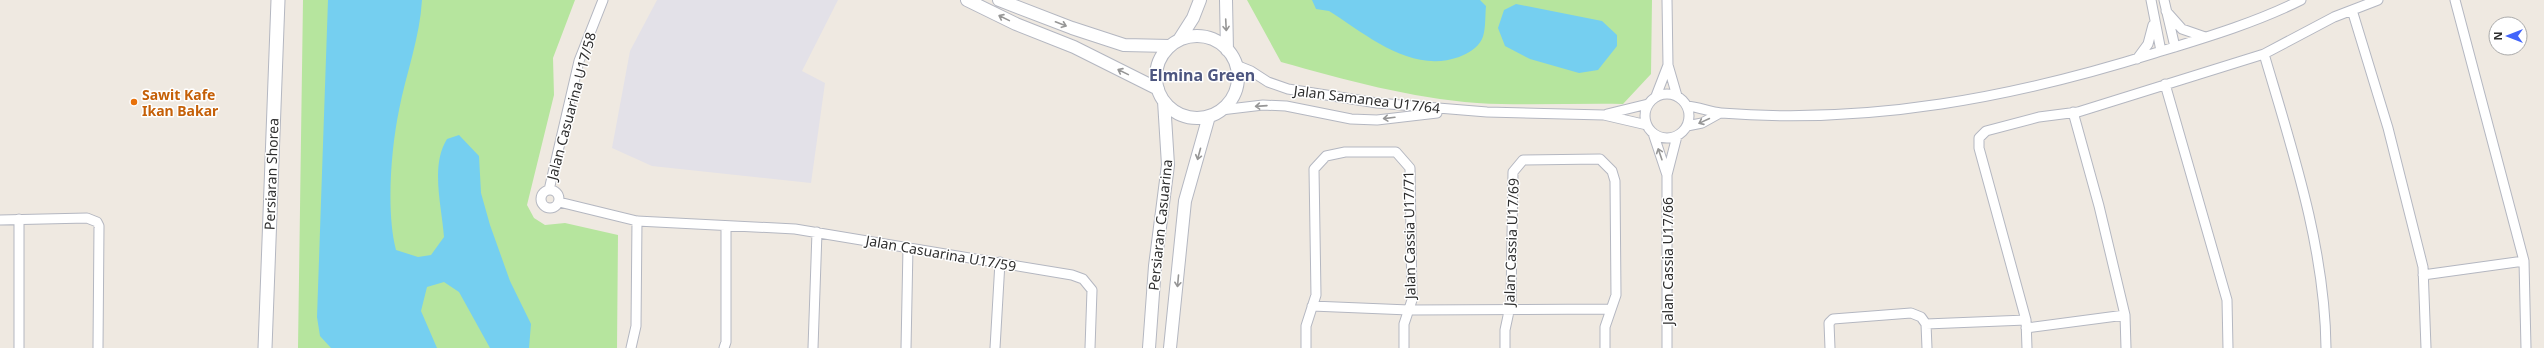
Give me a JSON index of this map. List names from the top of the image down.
{
  "streets": {
    "main road": ["Persiaran Shorea"],
    "street": [
      "Jalan Samanea U17/64",
      "Jalan Casuarina U17/58",
      "Persiaran Casuarina",
      "Jalan Cassia U17/71",
      "Jalan Cassia U17/69",
      "Jalan Casuarina U17/59",
      "Jalan Cassia U17/66"
    ]
  },
  "crossings": [
    ["Jalan Samanea U17/64", "Persiaran Casuarina"],
    ["Jalan Samanea U17/64", "Jalan Cassia U17/66"],
    ["Jalan Casuarina U17/58", "Jalan Casuarina U17/59"]
  ],
  "districts": ["Elmina Green"],
  "places": ["Sawit Kafe Ikan Bakar"],
  "north": "left"
}
